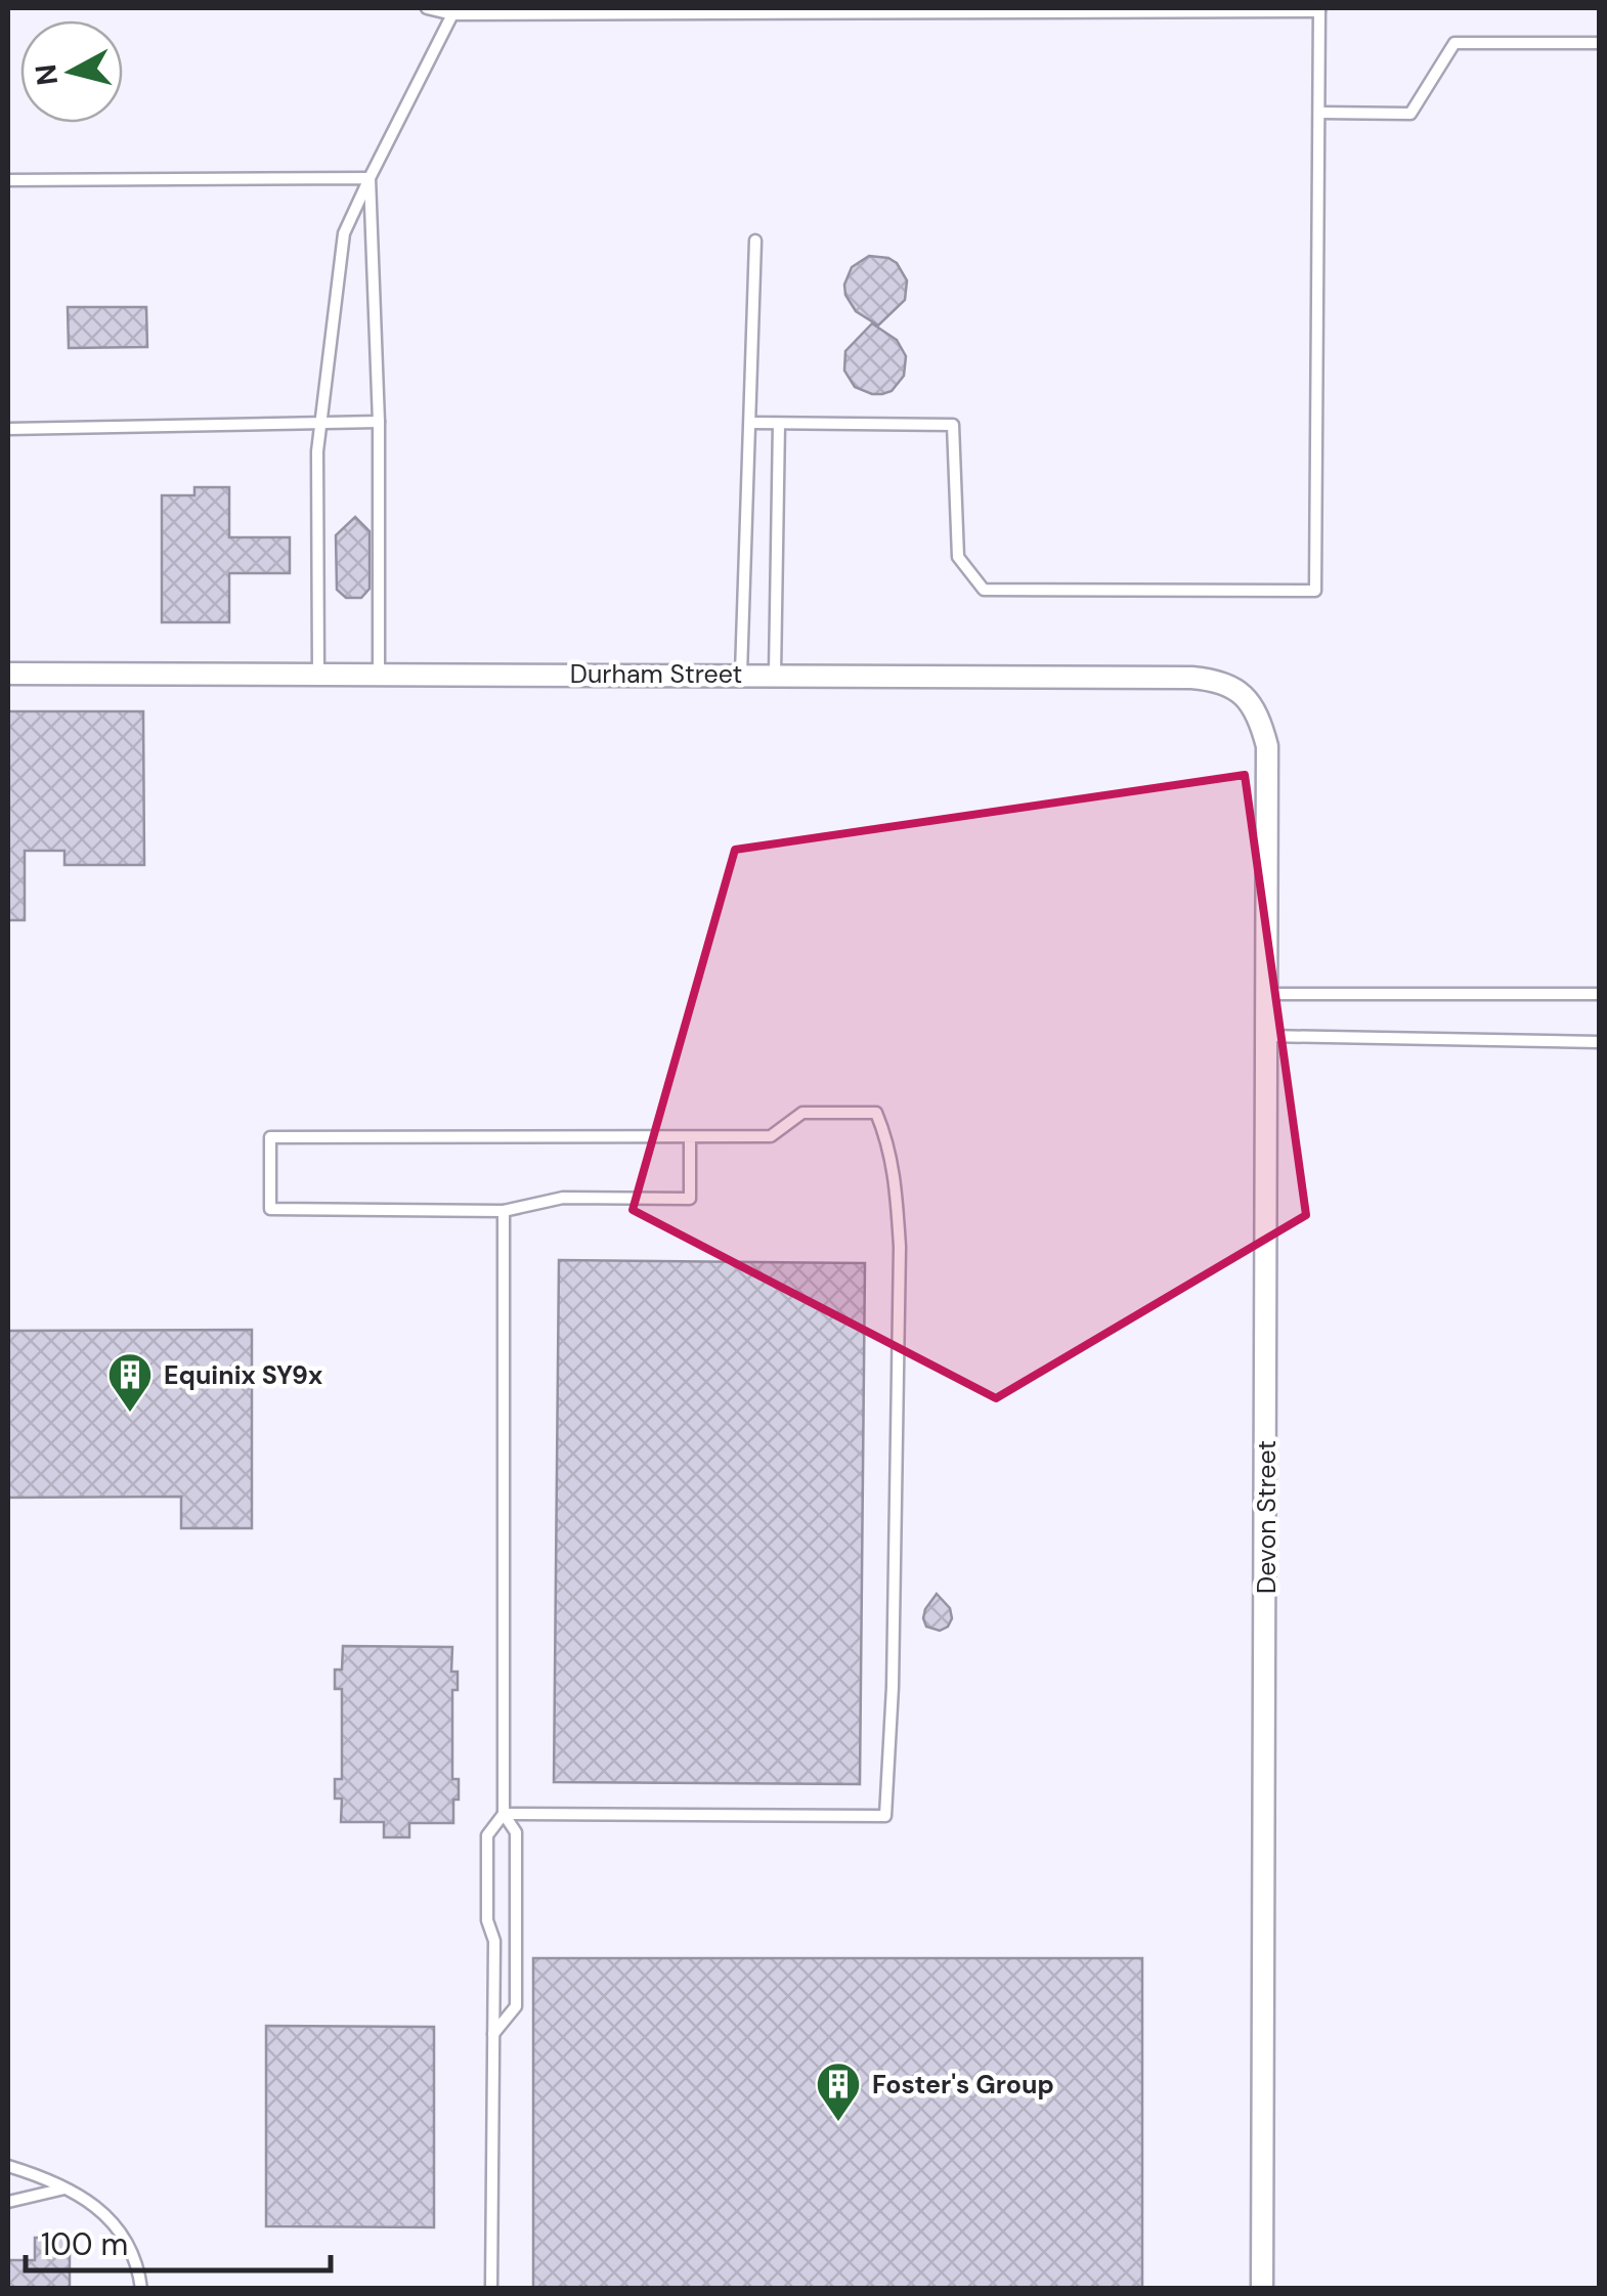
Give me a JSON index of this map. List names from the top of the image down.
{
  "streets": {
    "street": ["Durham Street", "Devon Street"]
  },
  "crossings": [
    ["Durham Street", "Devon Street"]
  ],
  "places": {
    "building": ["Equinix SY9x", "Foster's Group"]
  },
  "scale_bar": "100 m",
  "north": "left"
}
